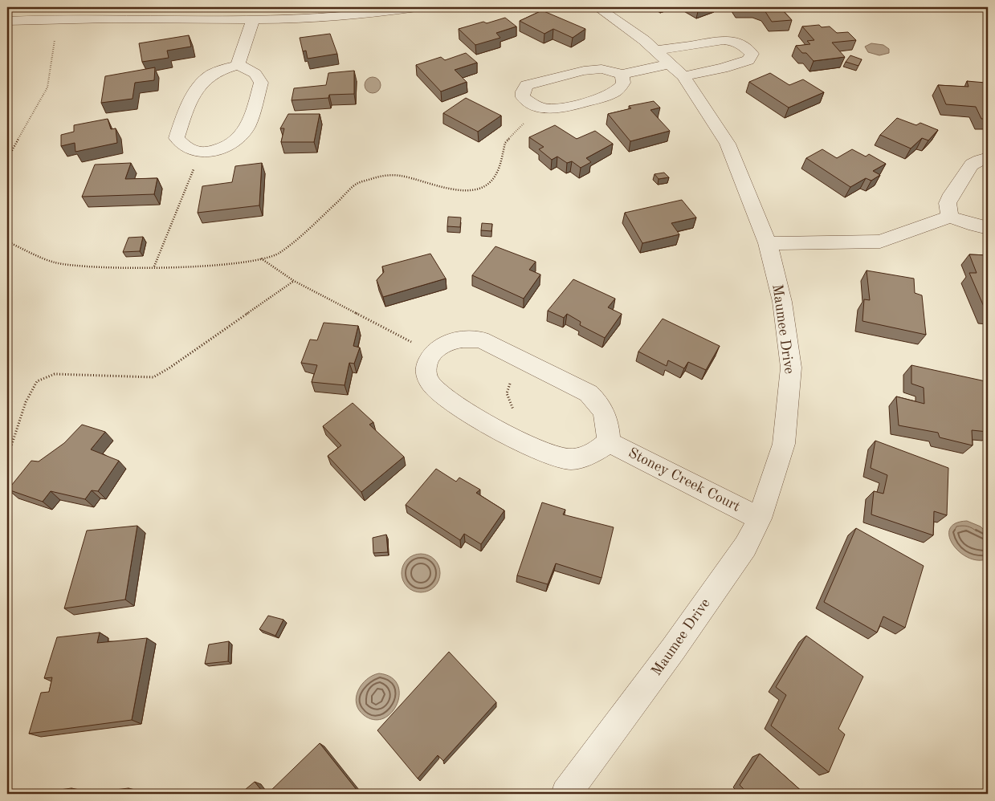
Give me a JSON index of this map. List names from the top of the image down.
{
  "streets": {
    "street": ["Maumee Drive", "Stoney Creek Court"]
  },
  "crossings": [
    ["Maumee Drive", "Stoney Creek Court"]
  ]
}
